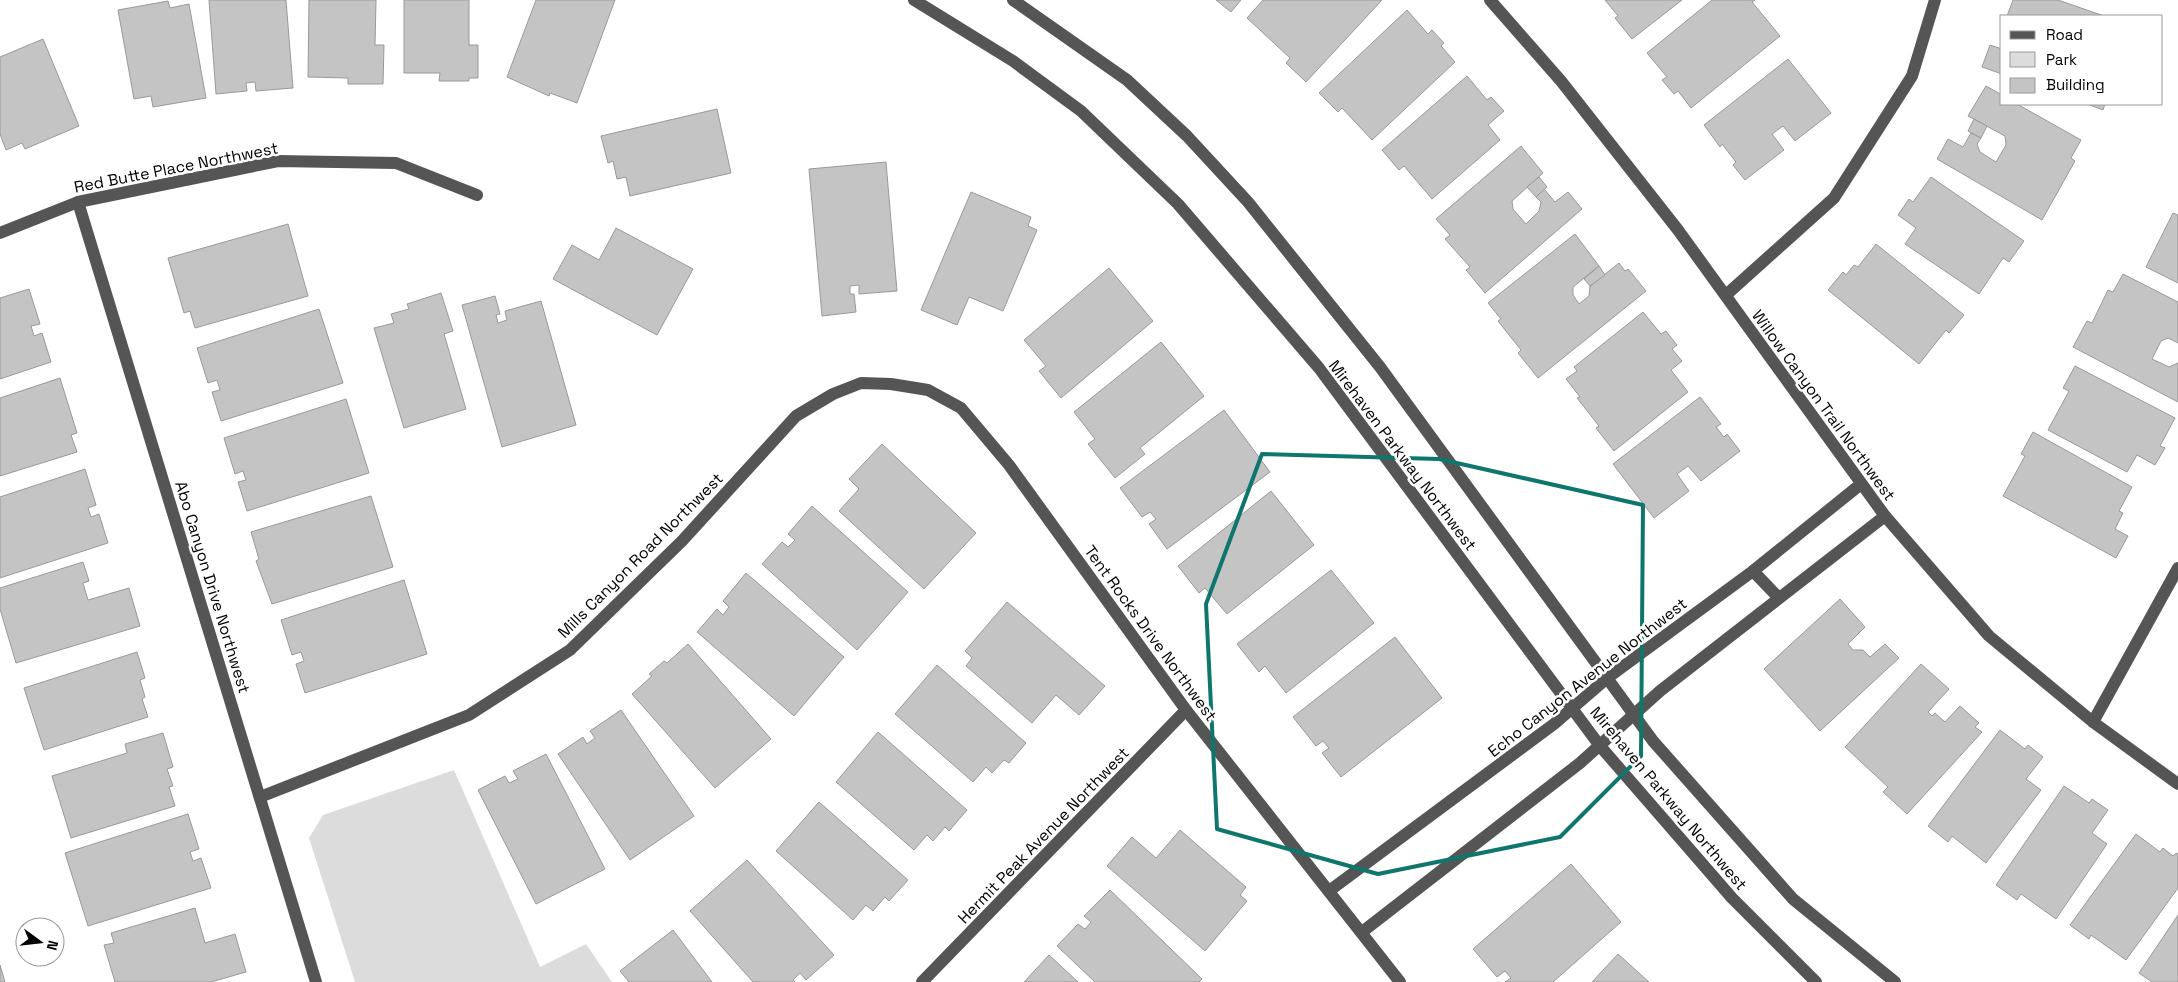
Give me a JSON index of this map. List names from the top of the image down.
{
  "streets": {
    "street": [
      "Red Butte Place Northwest",
      "Willow Canyon Trail Northwest",
      "Mirehaven Parkway Northwest",
      "Mills Canyon Road Northwest",
      "Abo Canyon Drive Northwest",
      "Tent Rocks Drive Northwest",
      "Echo Canyon Avenue Northwest",
      "Hermit Peak Avenue Northwest"
    ]
  },
  "crossings": [
    ["Red Butte Place Northwest", "Abo Canyon Drive Northwest"],
    ["Willow Canyon Trail Northwest", "Echo Canyon Avenue Northwest"],
    ["Mirehaven Parkway Northwest", "Echo Canyon Avenue Northwest"],
    ["Mills Canyon Road Northwest", "Abo Canyon Drive Northwest"],
    ["Mills Canyon Road Northwest", "Tent Rocks Drive Northwest"],
    ["Tent Rocks Drive Northwest", "Echo Canyon Avenue Northwest"],
    ["Tent Rocks Drive Northwest", "Hermit Peak Avenue Northwest"]
  ],
  "legend": ["Road", "Park", "Building"],
  "north": "right"
}
